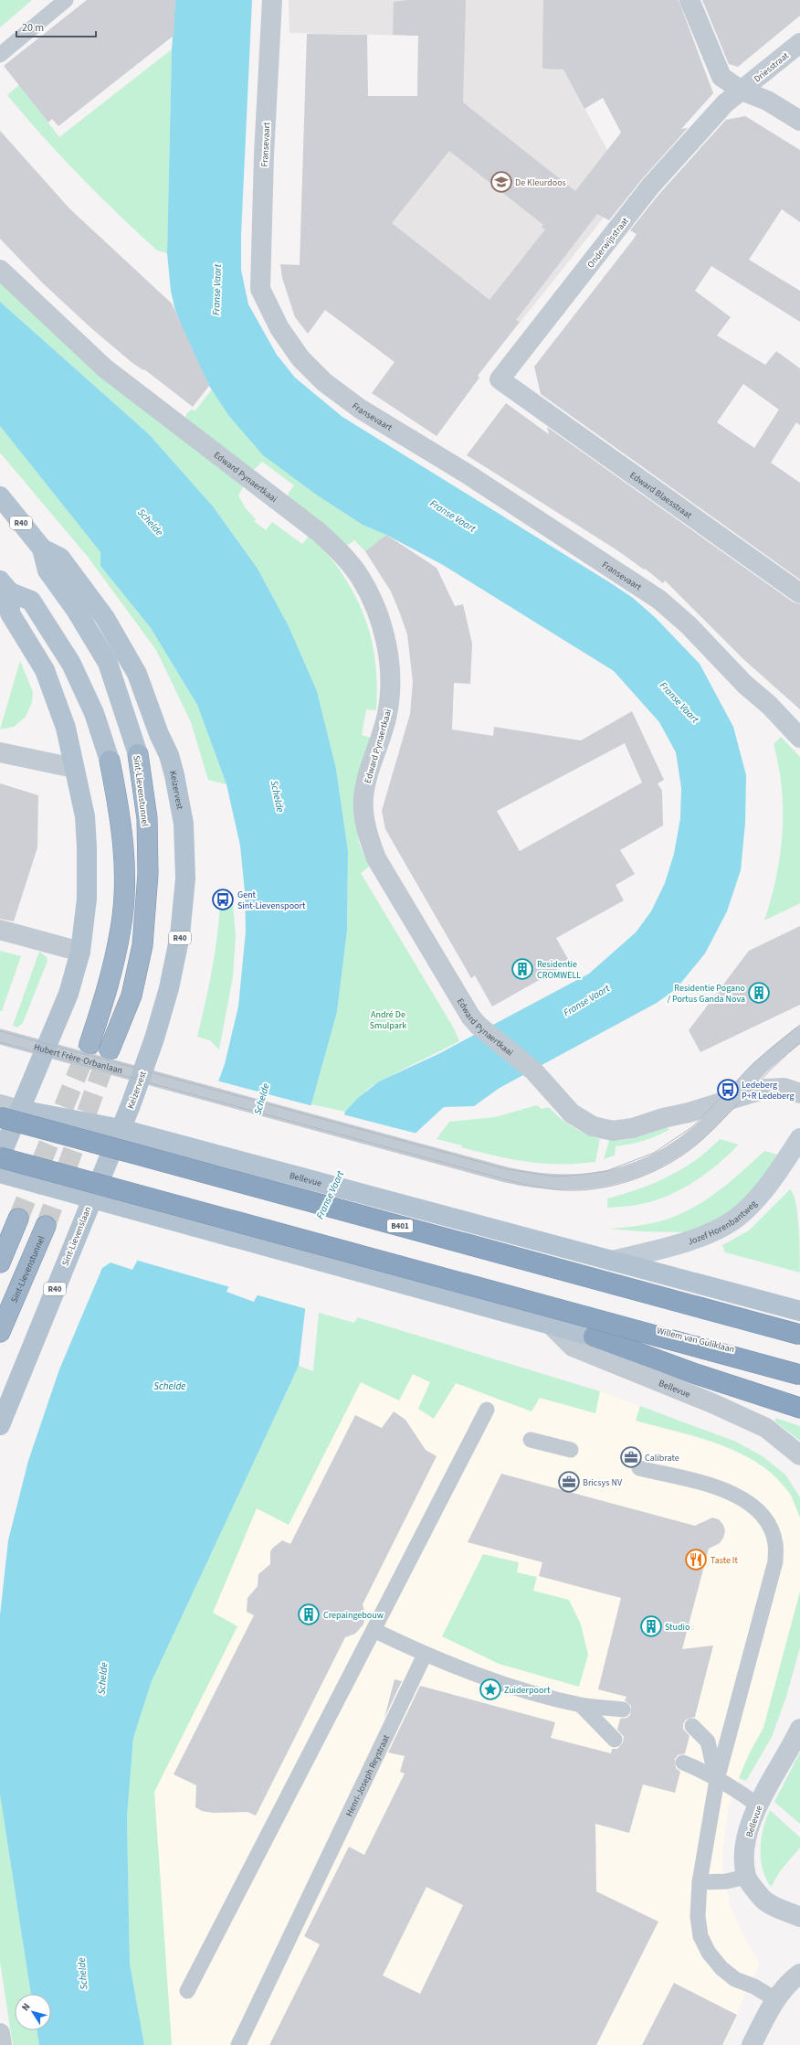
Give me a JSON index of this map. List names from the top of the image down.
{
  "streets": {
    "highway": ["R40", "Sint-Lievenstunnel", "B401"],
    "main road": [
      "Keizervest",
      "Bellevue",
      "Jozef Horenbantweg",
      "Sint-Lievenslaan",
      "Willem van Guliklaan"
    ],
    "street": [
      "Driesstraat",
      "Fransevaart",
      "Onderwijsstraat",
      "Edward Pynaertkaai",
      "Edward Blaesstraat"
    ],
    "lane": ["Hubert Frère-Orbanlaan", "Henri-Joseph Reystraat"]
  },
  "crossings": [
    ["Driesstraat", "Onderwijsstraat"],
    ["Onderwijsstraat", "Edward Blaesstraat"],
    ["Edward Pynaertkaai", "Hubert Frère-Orbanlaan"],
    ["Keizervest", "Sint-Lievenstunnel"],
    ["Keizervest", "Hubert Frère-Orbanlaan"],
    ["Keizervest", "Bellevue"],
    ["Keizervest", "Sint-Lievenslaan"],
    ["Bellevue", "Jozef Horenbantweg"],
    ["Bellevue", "Sint-Lievenslaan"]
  ],
  "water": ["Franse Vaart", "Schelde"],
  "parks": ["André De Smulpark"],
  "places": {
    "school or university": ["De Kleurdoos"],
    "bus stop": ["Gent Sint-Lievenspoort", "Ledeberg P+R Ledeberg"],
    "building": [
      "Residentie CROMWELL",
      "Residentie Pogano / Portus Ganda Nova",
      "Crepaingebouw",
      "Studio"
    ],
    "office": ["Calibrate", "Bricsys NV"],
    "restaurant": ["Taste It"],
    "place": ["Zuiderpoort"]
  },
  "scale_bar": "20 m",
  "north": "top left"
}
